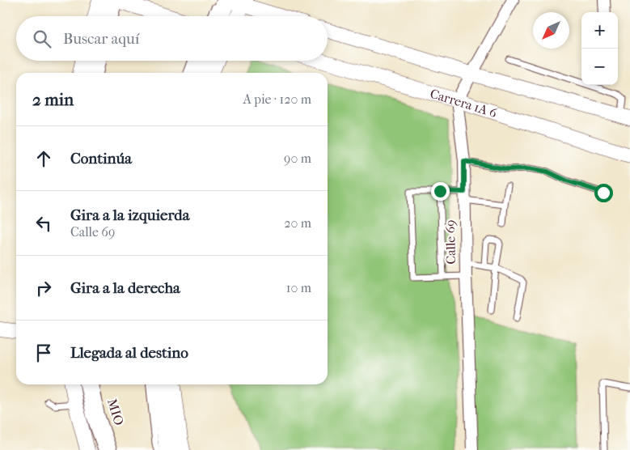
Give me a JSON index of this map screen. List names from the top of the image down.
{
  "streets": {
    "street": ["Carrera 1A 6", "Calle 69"]
  },
  "crossings": [
    ["Carrera 1A 6", "Calle 69"]
  ],
  "north": "bottom left",
  "page": {
    "map_buttons": ["+", "−"],
    "search": "Buscar aquí",
    "heading": ["2 min", "A pie · 120 m"],
    "list": [
      ["Continúa", "90 m"],
      ["Gira a la izquierda", "Calle 69", "20 m"],
      ["Gira a la derecha", "10 m"],
      "Llegada al destino"
    ]
  }
}
